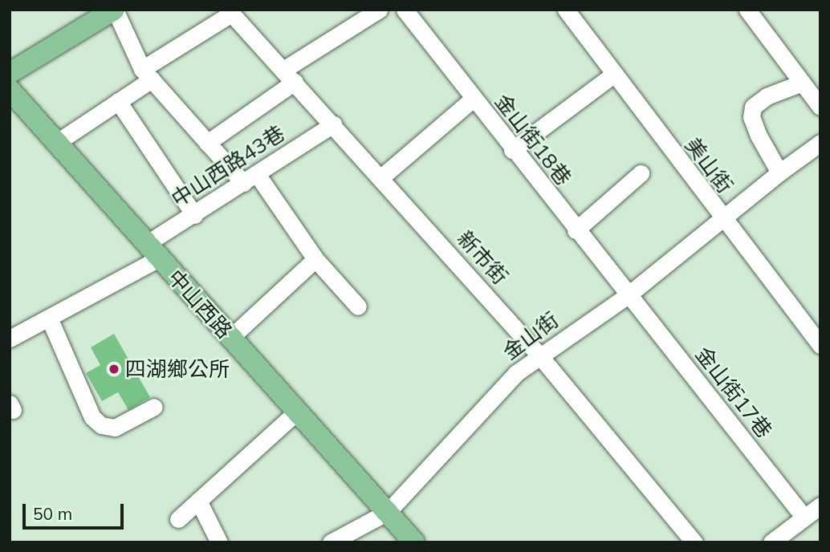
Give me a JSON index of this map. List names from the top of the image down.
{
  "streets": {
    "main road": ["中山西路"],
    "street": [
      "金山街18巷",
      "美山街",
      "中山西路43巷",
      "新市街",
      "金山街",
      "金山街17巷"
    ]
  },
  "crossings": [
    ["金山街18巷", "金山街"],
    ["金山街18巷", "金山街17巷"],
    ["美山街", "金山街"],
    ["中山西路43巷", "新市街"],
    ["中山西路43巷", "中山西路"],
    ["新市街", "金山街"],
    ["中山西路", "金山街"],
    ["金山街", "金山街17巷"]
  ],
  "places": ["四湖鄉公所"],
  "scale_bar": "50 m"
}
